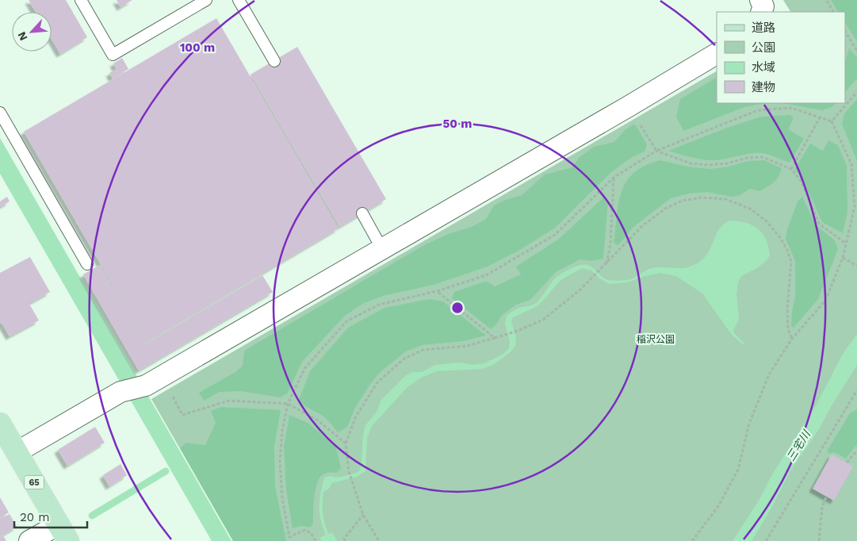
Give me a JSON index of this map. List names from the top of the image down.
{
  "streets": {
    "main road": ["65"]
  },
  "water": ["三宅川"],
  "parks": ["稲沢公園"],
  "legend": [
    "道路",
    "公園",
    "水域",
    "建物"
  ],
  "scale_bar": "20 m",
  "north": "bottom left",
  "rings": ["100 m", "50 m"]
}
